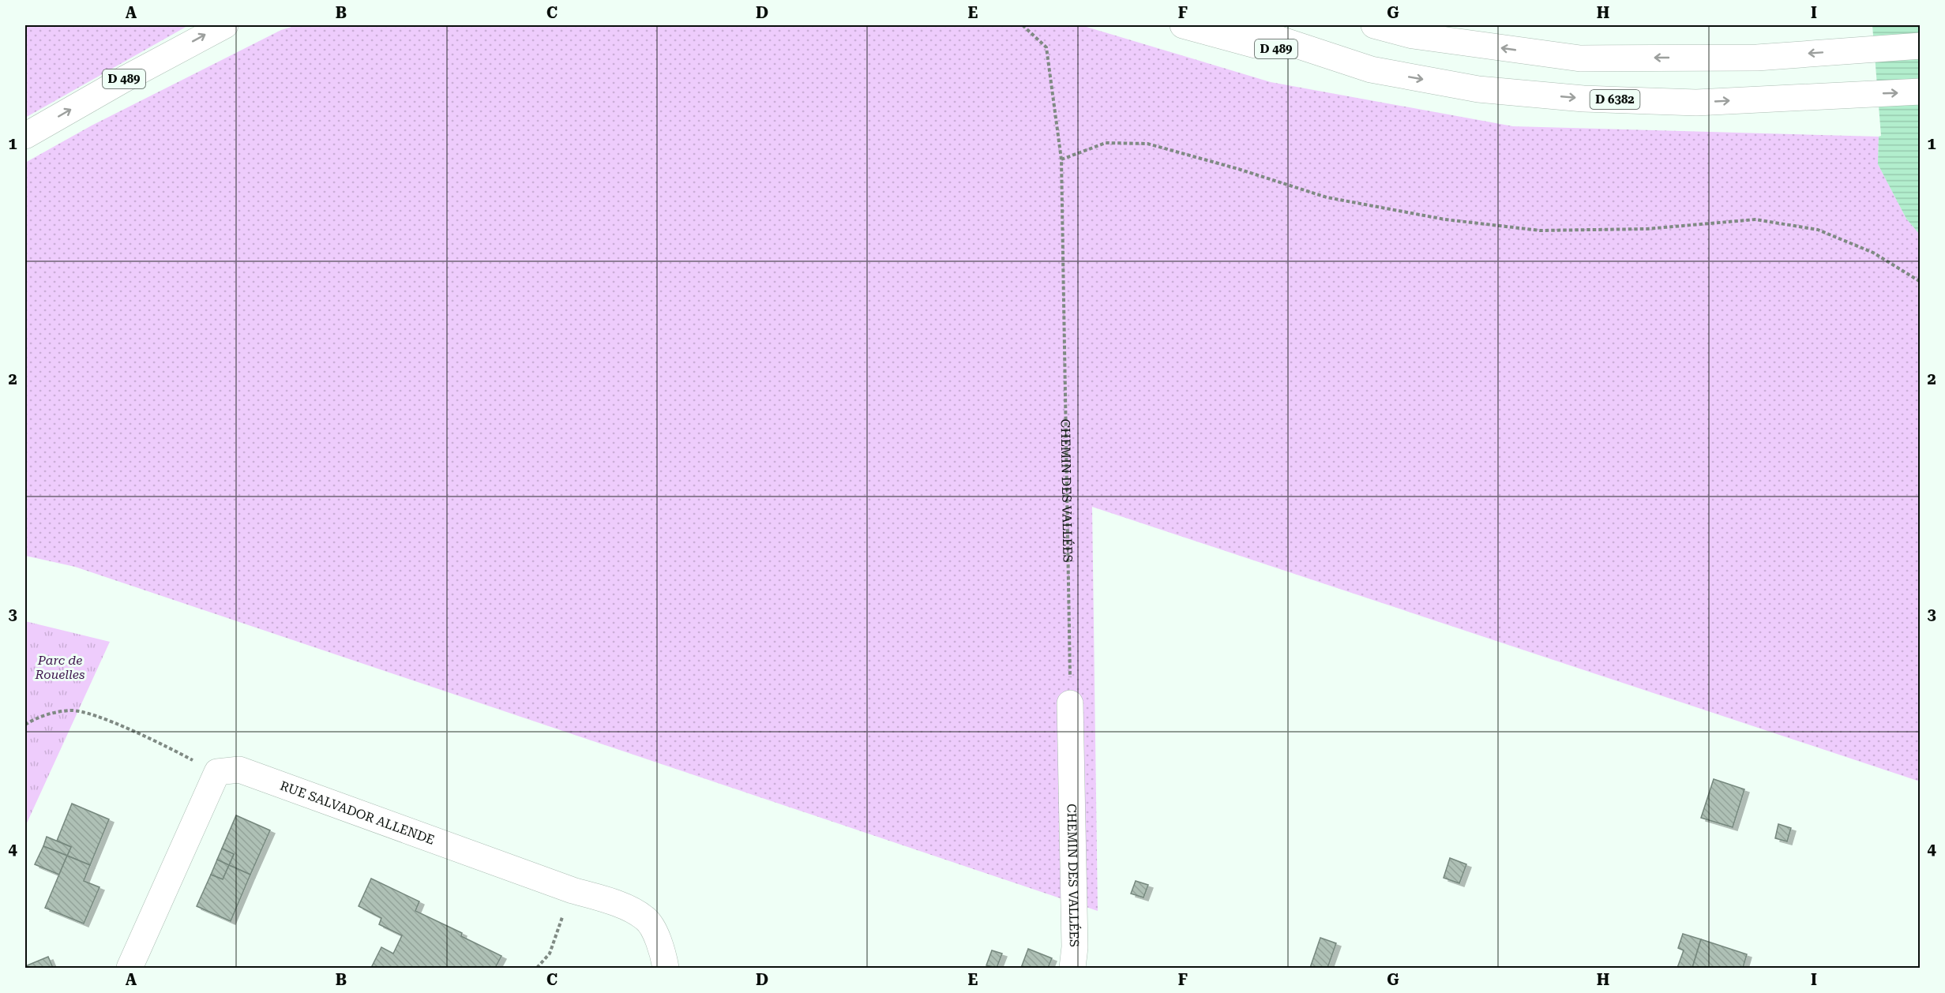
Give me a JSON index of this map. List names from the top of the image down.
{
  "streets": {
    "main road": [
      "D 489",
      "D 6382",
      "CHEMIN DES VALLÉES",
      "RUE SALVADOR ALLENDE"
    ]
  },
  "crossings": [
    ["D 489", "D 6382"]
  ],
  "parks": ["Parc de Rouelles"],
  "grid": {
    "columns": [
      "A",
      "B",
      "C",
      "D",
      "E",
      "F",
      "G",
      "H",
      "I"
    ],
    "rows": [
      "1",
      "2",
      "3",
      "4"
    ]
  }
}
